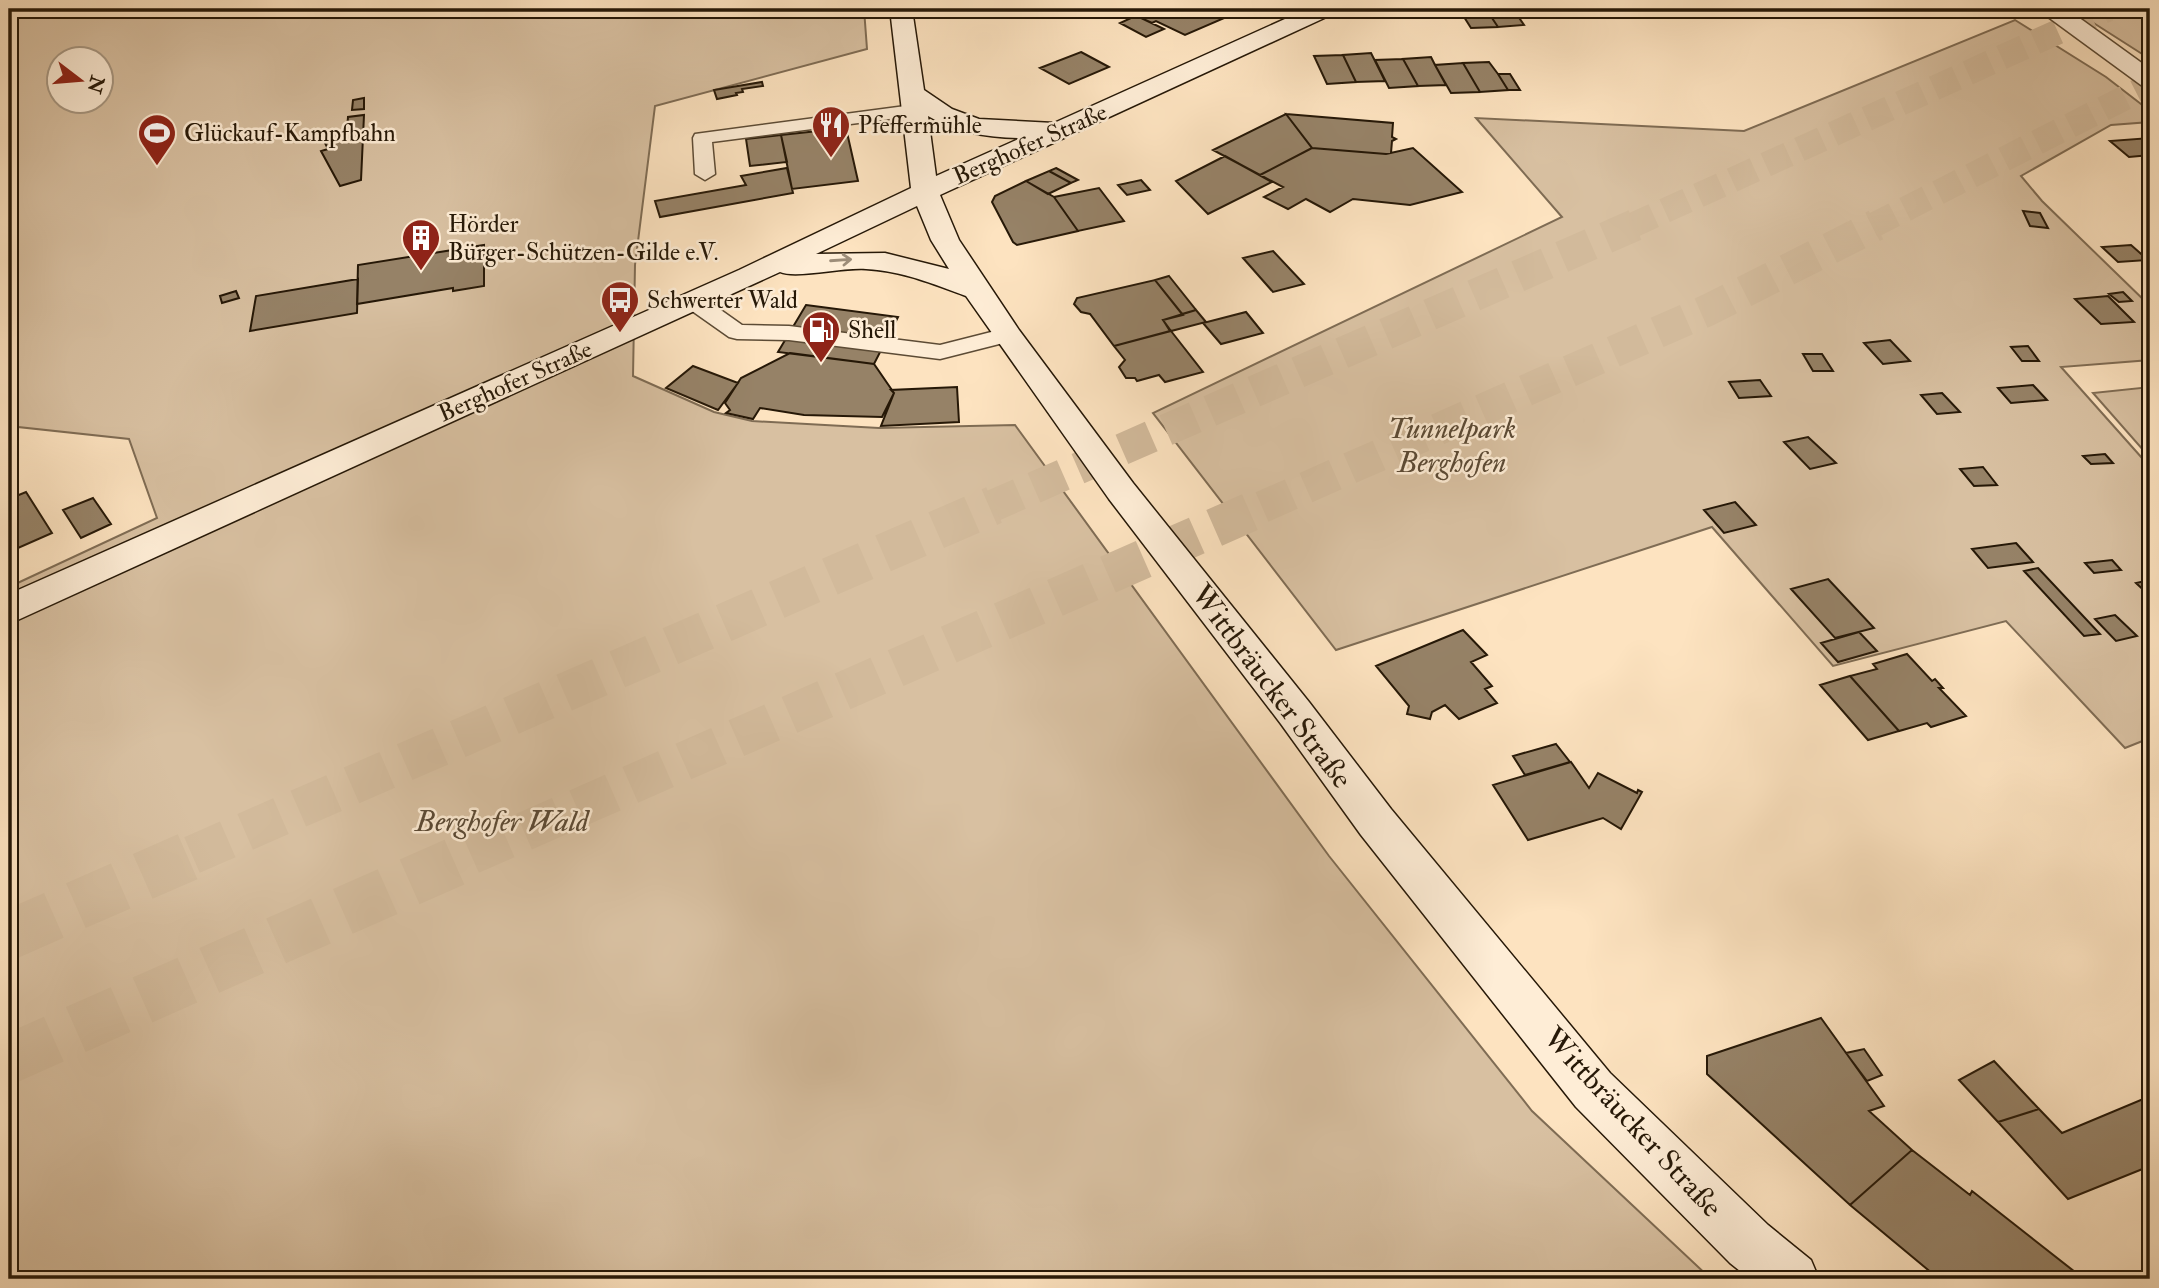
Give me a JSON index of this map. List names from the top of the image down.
{
  "streets": {
    "main road": ["Berghofer Straße", "Wittbräucker Straße"]
  },
  "crossings": [
    ["Berghofer Straße", "Wittbräucker Straße"]
  ],
  "parks": ["Tunnelpark Berghofen", "Berghofer Wald"],
  "places": {
    "restaurant": ["Pfeffermühle"],
    "sports": ["Glückauf-Kampfbahn"],
    "building": ["Hörder Bürger-Schützen-Gilde e.V."],
    "bus stop": ["Schwerter Wald"],
    "fuel station": ["Shell"]
  },
  "north": "right"
}
